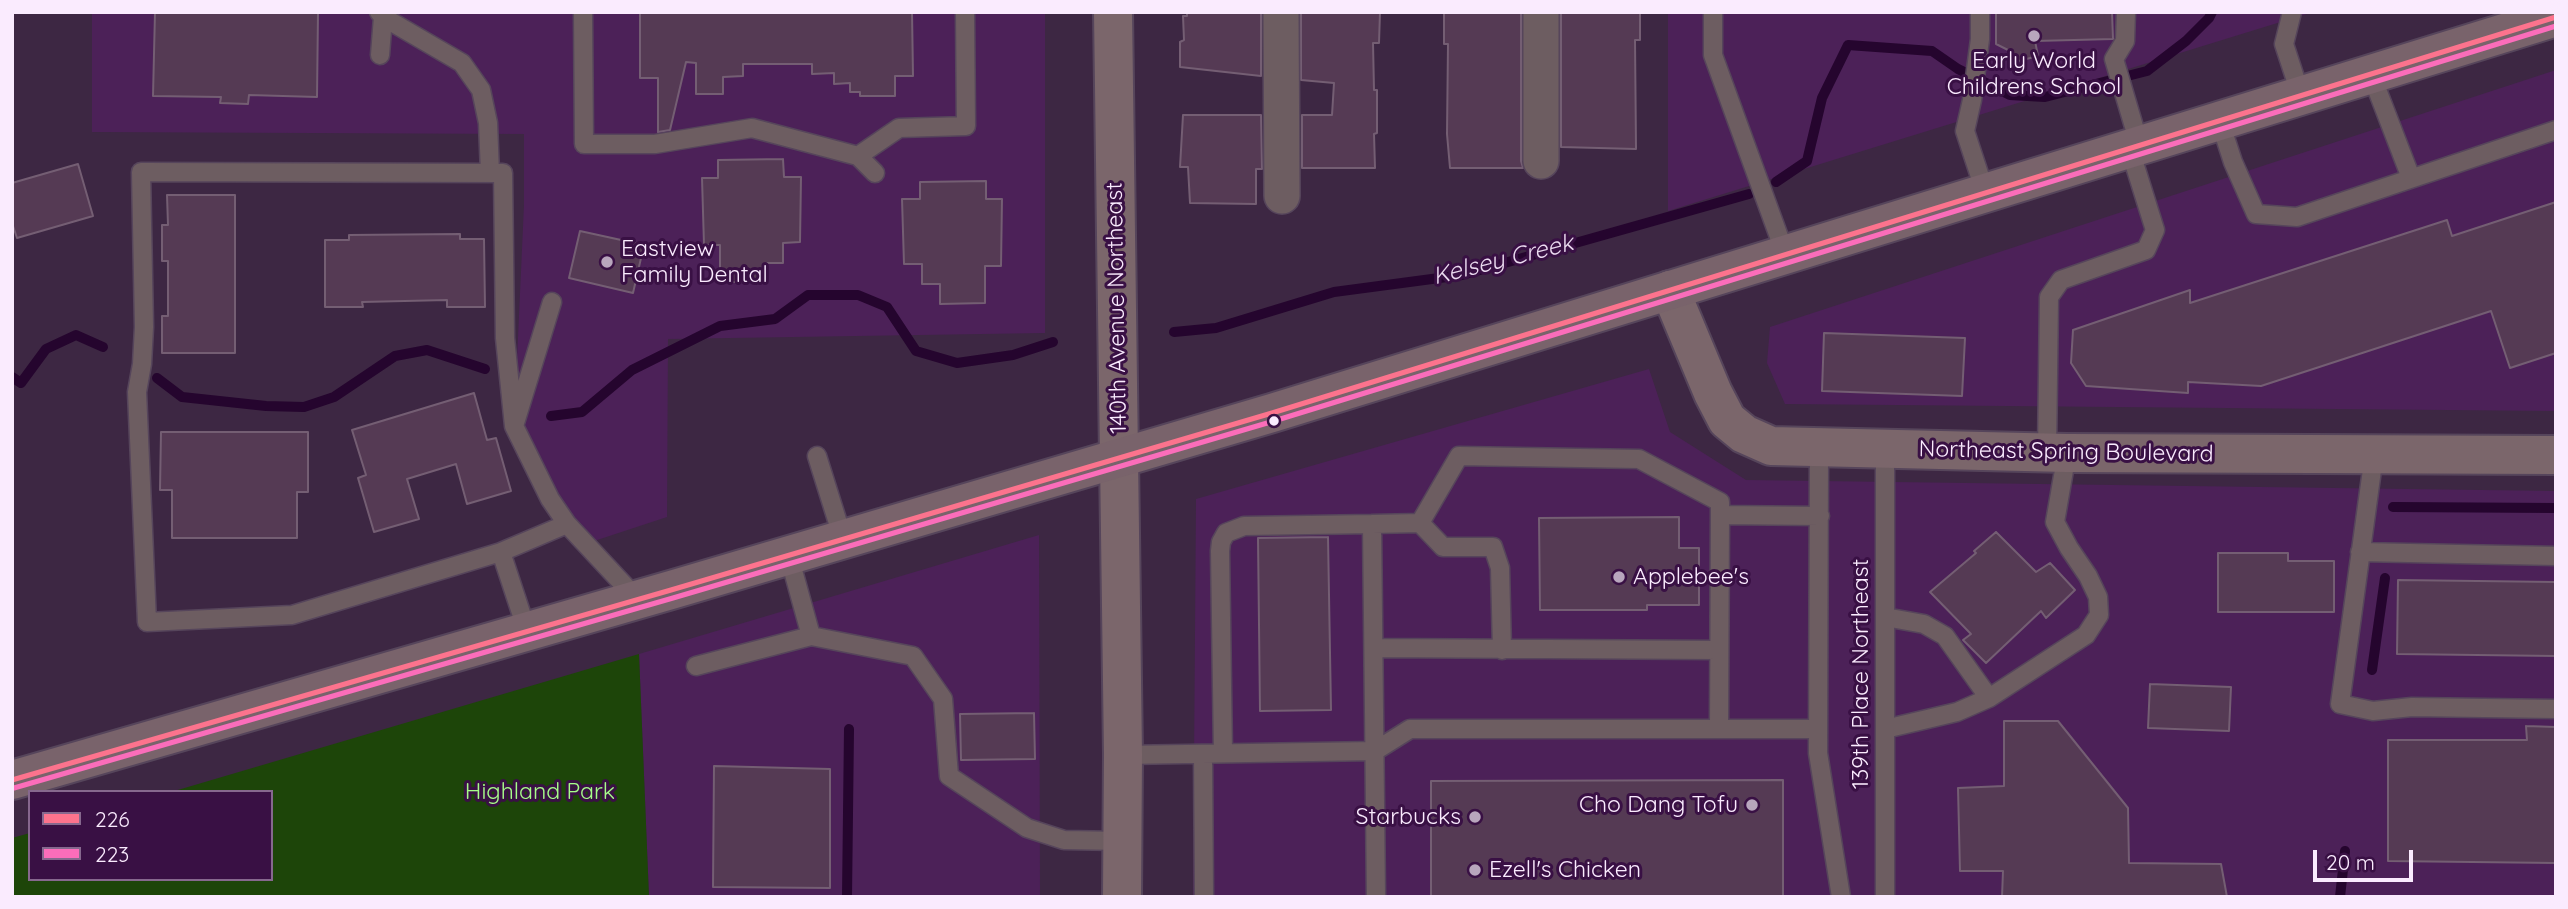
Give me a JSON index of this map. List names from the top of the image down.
{
  "streets": {
    "street": ["140th Avenue Northeast", "Northeast Spring Boulevard"],
    "lane": ["139th Place Northeast"]
  },
  "crossings": [
    ["Northeast Spring Boulevard", "139th Place Northeast"]
  ],
  "water": ["Kelsey Creek"],
  "parks": ["Highland Park"],
  "places": [
    "Early World Childrens School",
    "Eastview Family Dental",
    "Applebee's",
    "Cho Dang Tofu",
    "Starbucks",
    "Ezell's Chicken"
  ],
  "lines": ["transit line 226", "transit line 223"],
  "legend": ["226", "223"],
  "scale_bar": "20 m"
}
